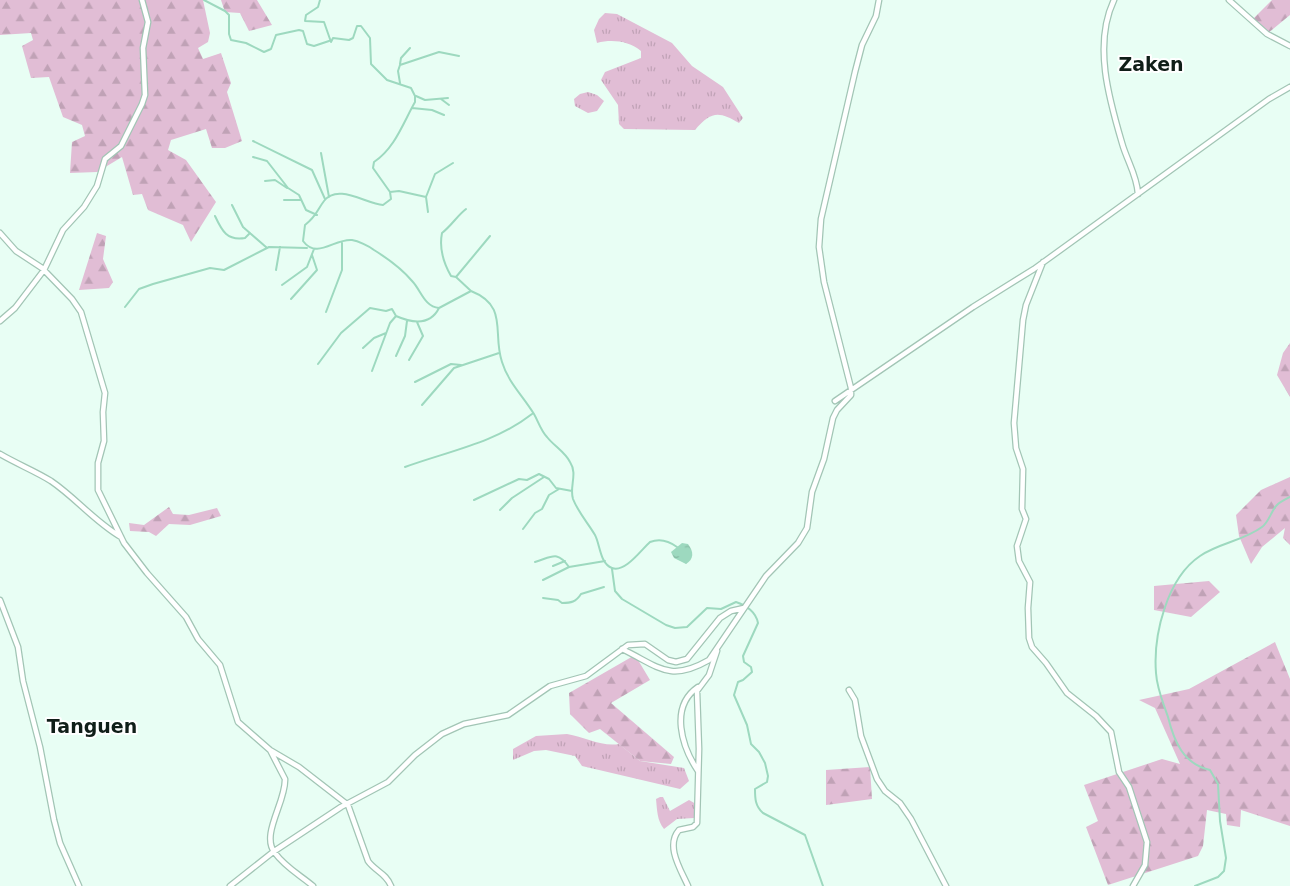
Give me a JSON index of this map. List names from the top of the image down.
{
  "districts": ["Zaken", "Tanguen"]
}
